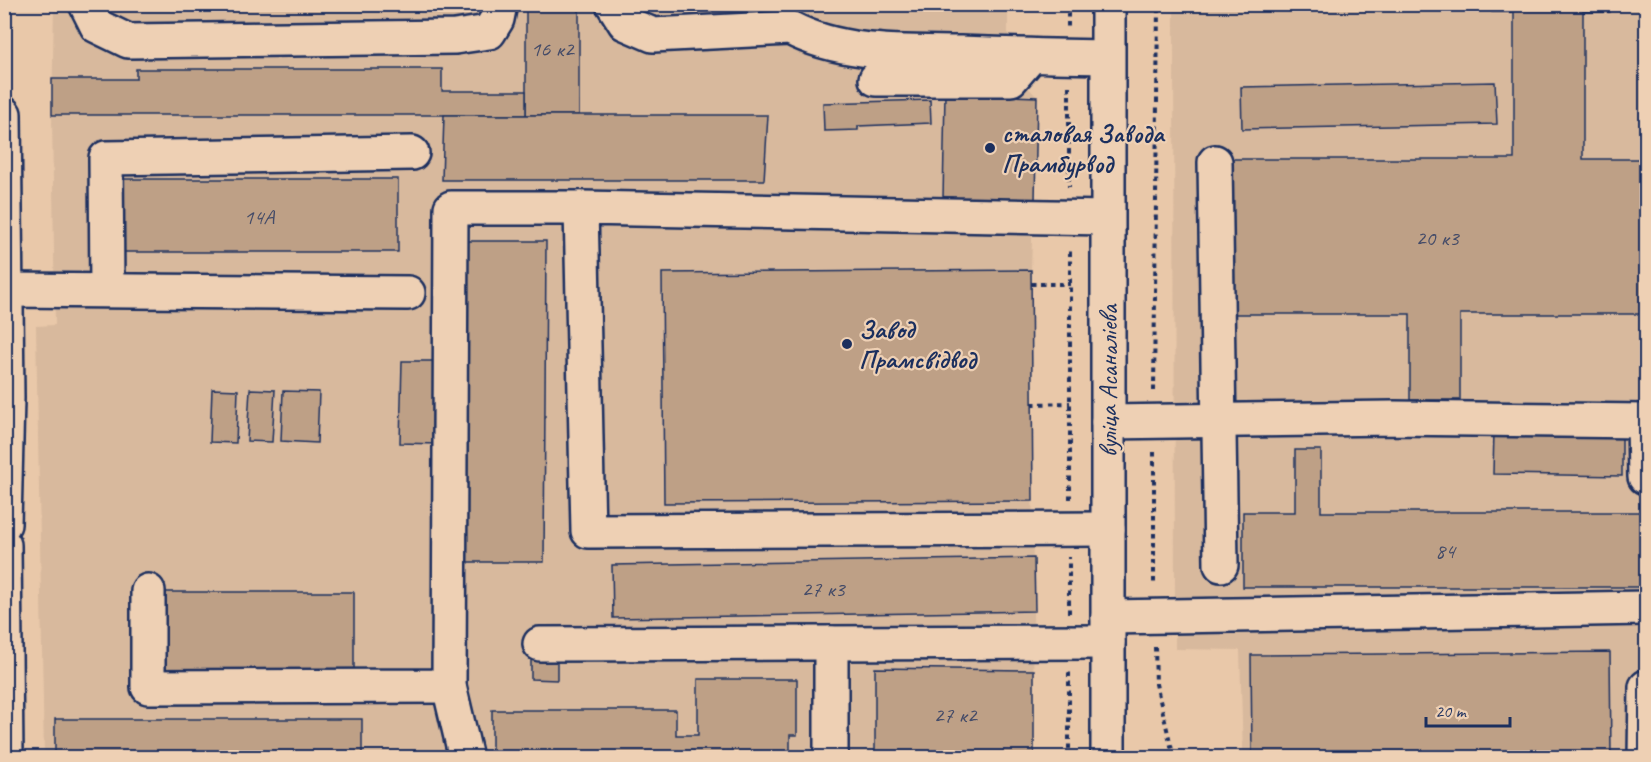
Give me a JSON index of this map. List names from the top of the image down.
{
  "streets": {
    "street": ["вуліца Асаналіева"]
  },
  "places": ["сталовая Завода Прамбурвод", "Завод Прамсвідвод"],
  "house_numbers": [
    "16 к2",
    "14А",
    "20 к3",
    "84",
    "27 к3",
    "27 к2"
  ],
  "scale_bar": "20 m"
}
